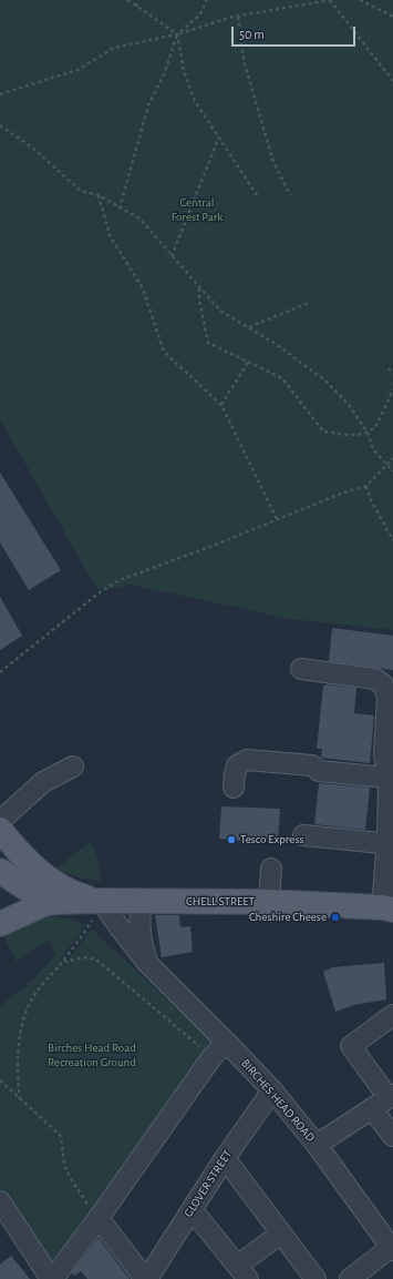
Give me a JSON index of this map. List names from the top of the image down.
{
  "streets": {
    "main road": ["CHELL STREET"],
    "street": ["BIRCHES HEAD ROAD", "GLOVER STREET"]
  },
  "crossings": [
    ["CHELL STREET", "BIRCHES HEAD ROAD"],
    ["BIRCHES HEAD ROAD", "GLOVER STREET"]
  ],
  "parks": ["Central Forest Park", "Birches Head Road Recreation Ground"],
  "places": ["Tesco Express", "Cheshire Cheese"],
  "scale_bar": "50 m"
}
